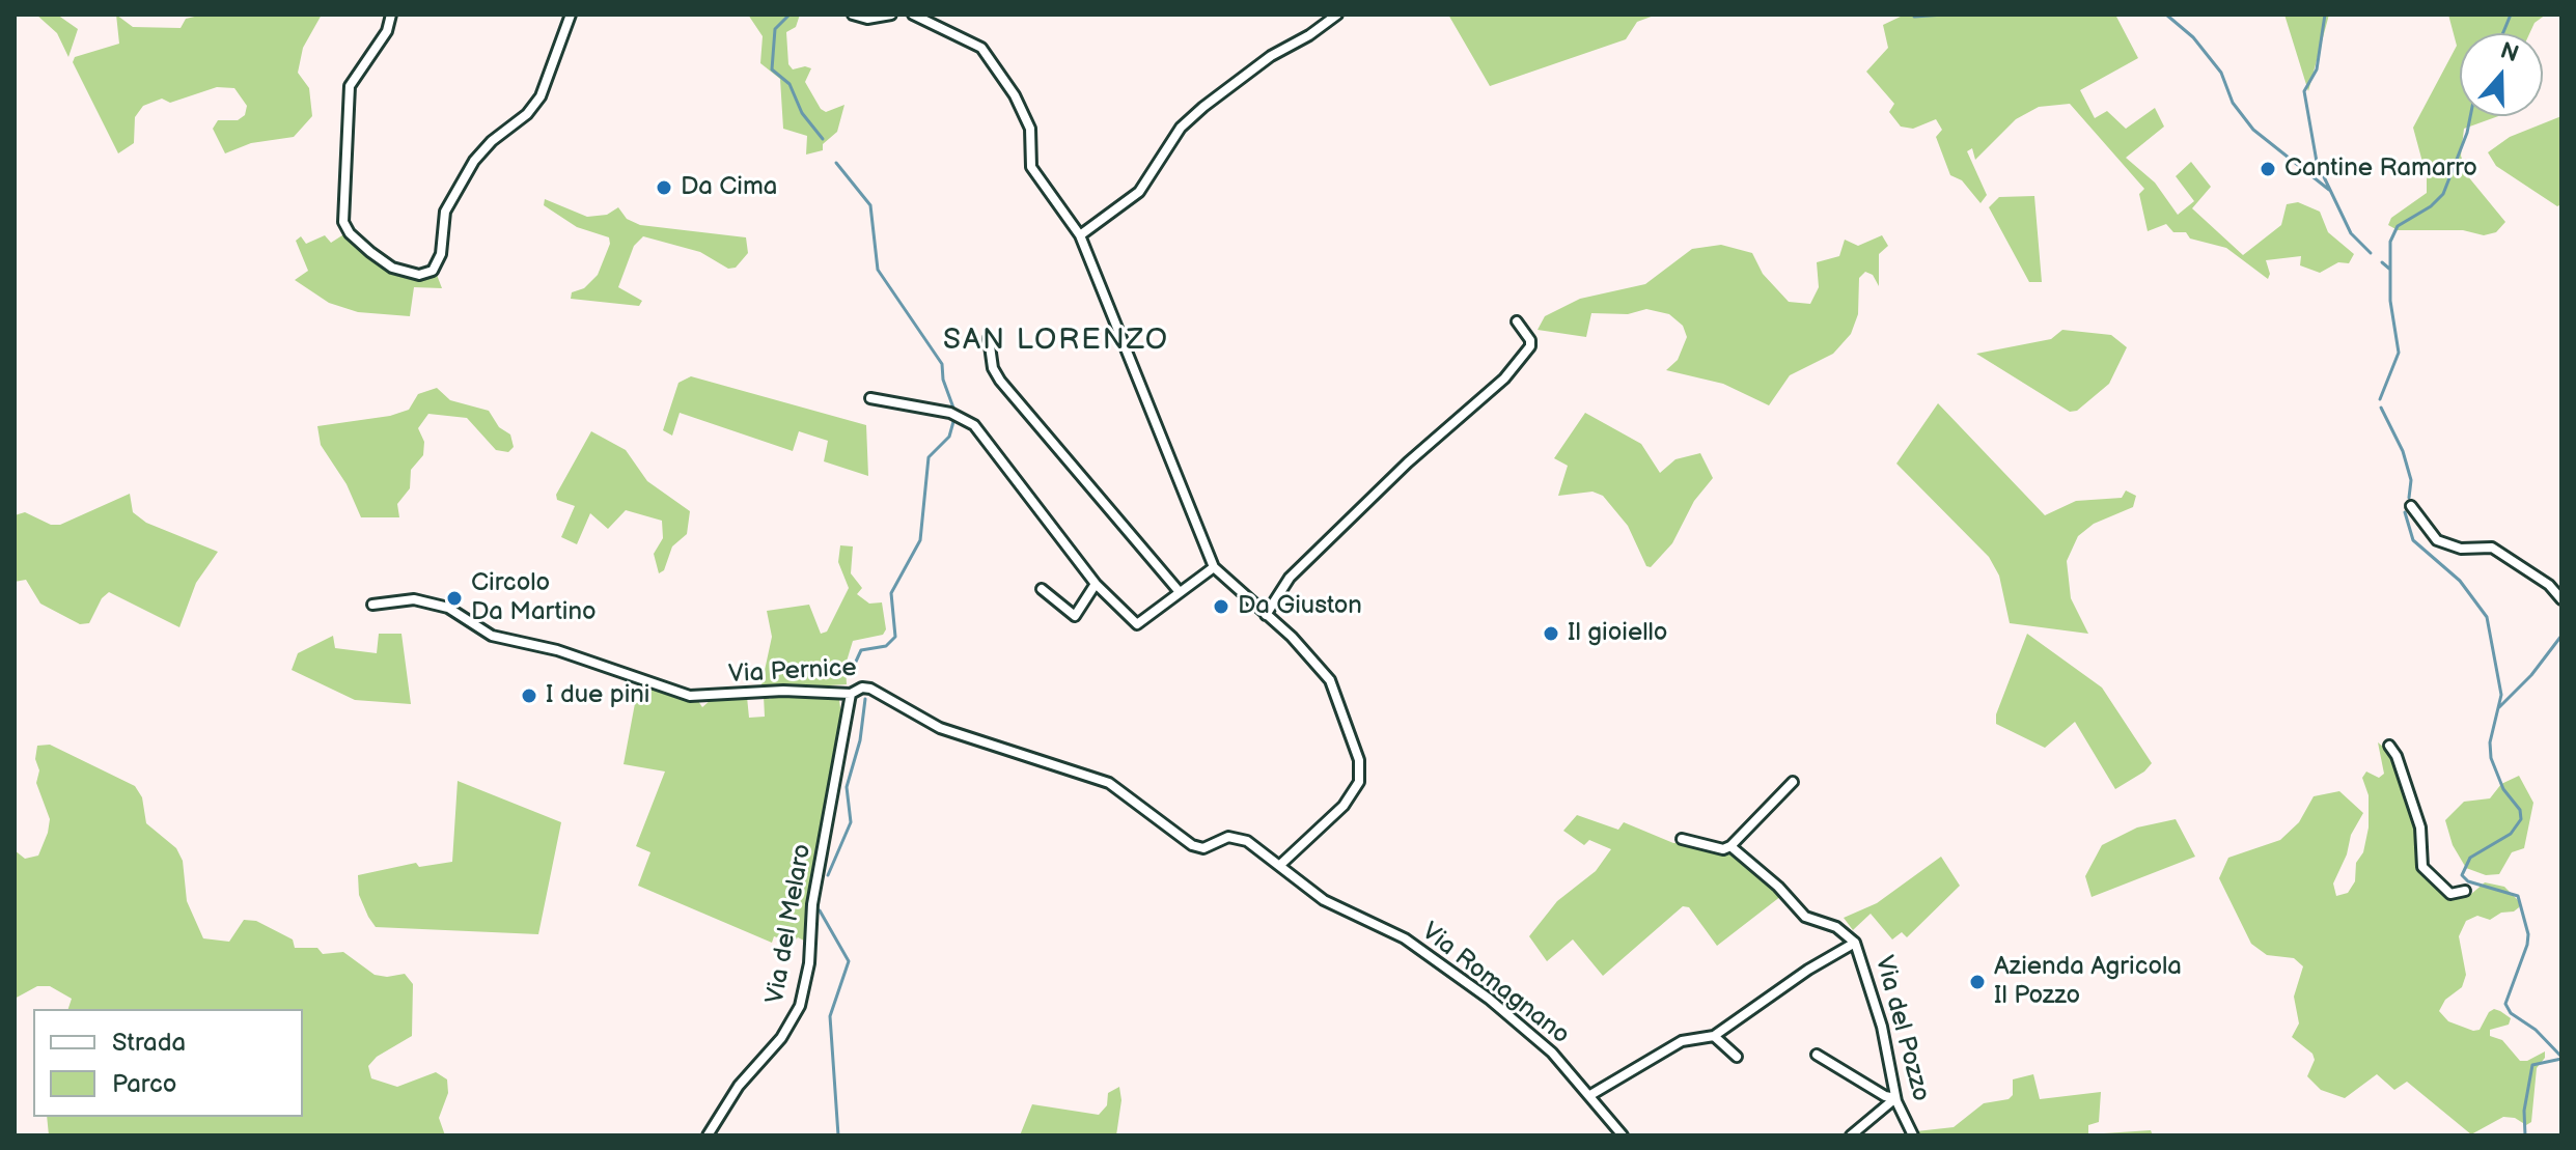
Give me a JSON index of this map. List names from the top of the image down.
{
  "streets": {
    "street": [
      "Via Pernice",
      "Via del Melaro",
      "Via Romagnano",
      "Via del Pozzo"
    ]
  },
  "crossings": [
    ["Via Pernice", "Via del Melaro"],
    ["Via Pernice", "Via Romagnano"]
  ],
  "districts": ["SAN LORENZO"],
  "places": [
    "Cantine Ramarro",
    "Da Cima",
    "Circolo Da Martino",
    "Da Giuston",
    "Il gioiello",
    "I due pini",
    "Azienda Agricola Il Pozzo"
  ],
  "legend": ["Strada", "Parco"],
  "north": "top"
}
